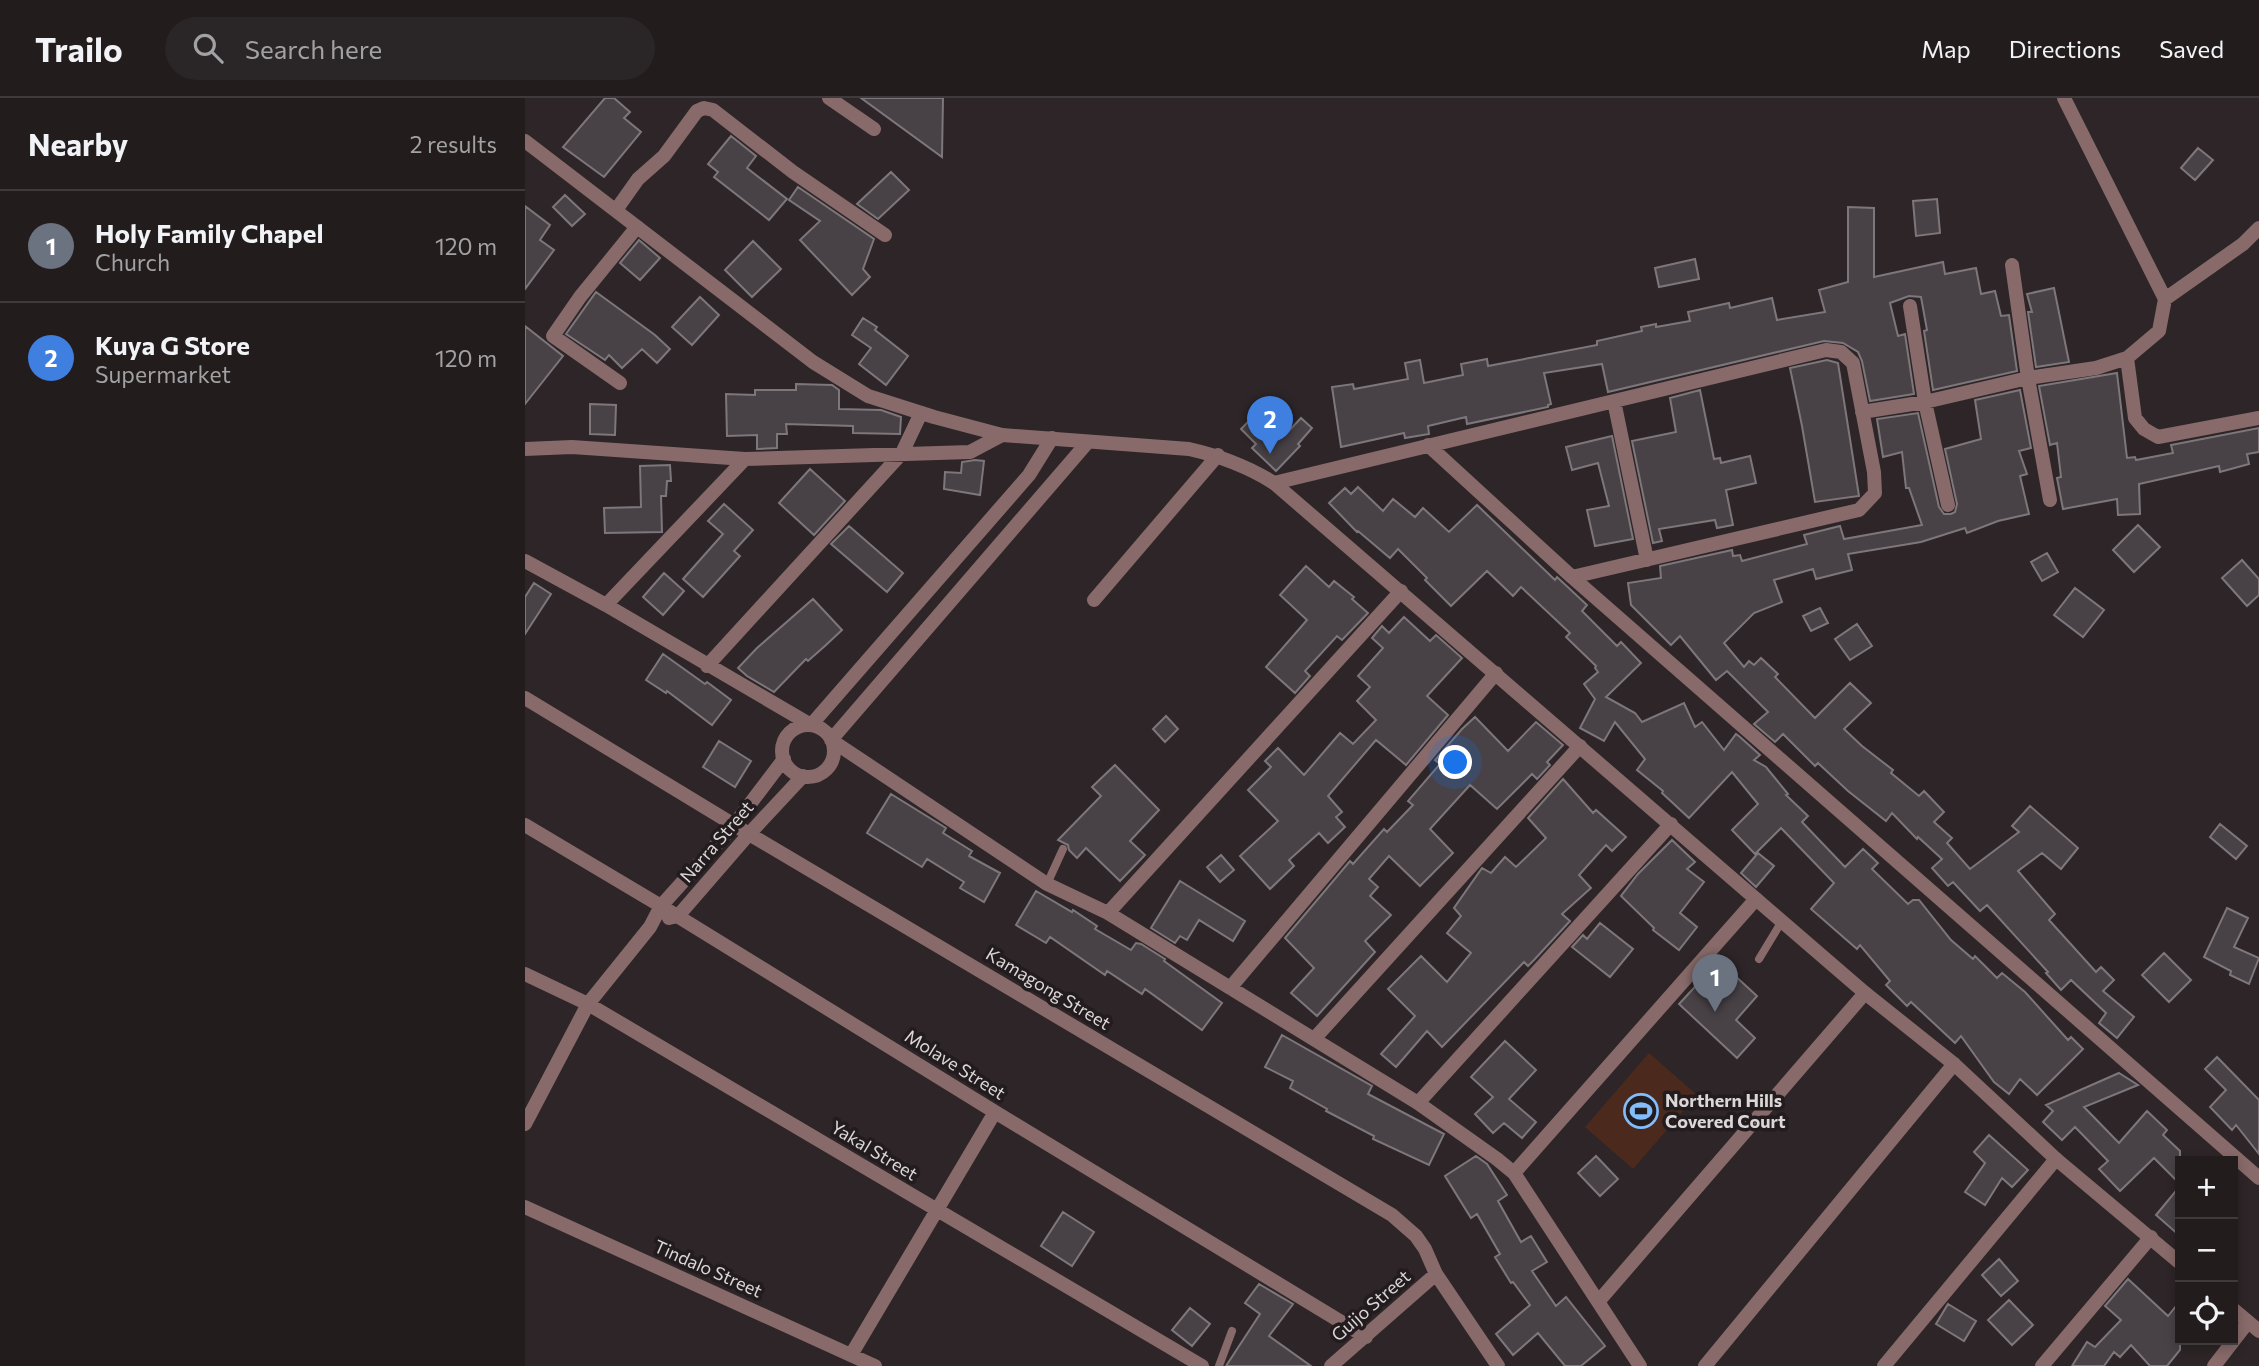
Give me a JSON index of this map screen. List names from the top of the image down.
{
  "streets": {
    "street": [
      "Narra Street",
      "Kamagong Street",
      "Molave Street",
      "Yakal Street",
      "Tindalo Street",
      "Guijo Street"
    ]
  },
  "crossings": [
    ["Narra Street", "Kamagong Street"],
    ["Narra Street", "Molave Street"],
    ["Narra Street", "Yakal Street"],
    ["Kamagong Street", "Guijo Street"],
    ["Molave Street", "Guijo Street"]
  ],
  "places": {
    "sports": ["Northern Hills Covered Court"]
  },
  "page": {
    "header": "Trailo",
    "search": "Search here",
    "nav": ["Map", "Directions", "Saved"],
    "heading": ["Nearby", "2 results"],
    "list": [
      {
        "mark": "1",
        "name": "Holy Family Chapel",
        "note": "Church",
        "value": "120 m"
      },
      {
        "mark": "2",
        "name": "Kuya G Store",
        "note": "Supermarket",
        "value": "120 m"
      }
    ],
    "pins": ["2", "1"],
    "map_buttons": ["+", "−"]
  }
}
